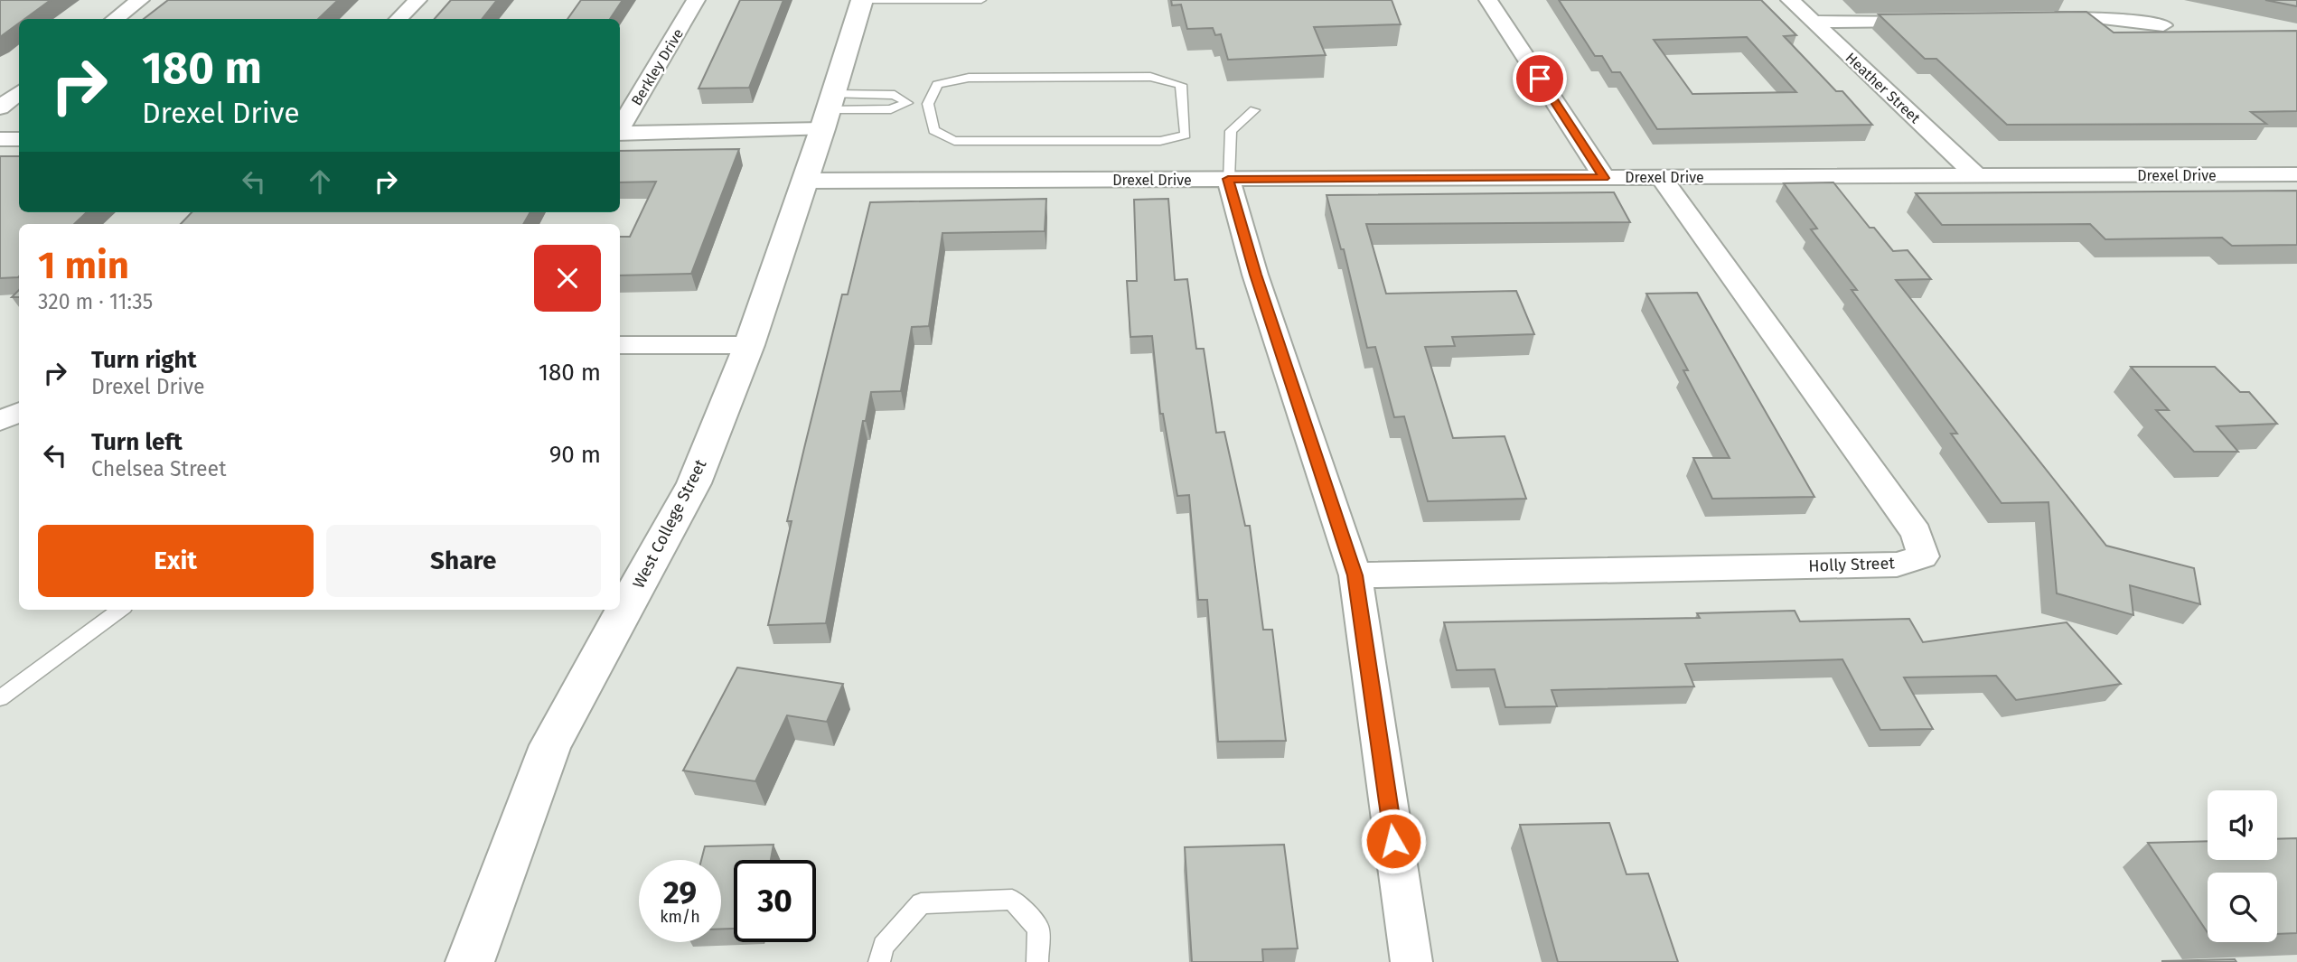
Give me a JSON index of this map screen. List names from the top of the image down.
{
  "streets": {
    "street": [
      "Berkley Drive",
      "Heather Street",
      "Drexel Drive",
      "West College Street",
      "Holly Street"
    ]
  },
  "crossings": [
    ["Heather Street", "Drexel Drive"],
    ["Drexel Drive", "West College Street"],
    ["Drexel Drive", "Holly Street"]
  ],
  "page": {
    "turn": ["180 m", "Drexel Drive"],
    "heading": ["1 min", "320 m · 11:35"],
    "list": [
      {
        "name": "Turn right",
        "note": "Drexel Drive",
        "value": "180 m"
      },
      {
        "name": "Turn left",
        "note": "Chelsea Street",
        "value": "90 m"
      }
    ],
    "buttons": ["Exit", "Share"],
    "speed": "29 km/h",
    "limit": "30"
  }
}
